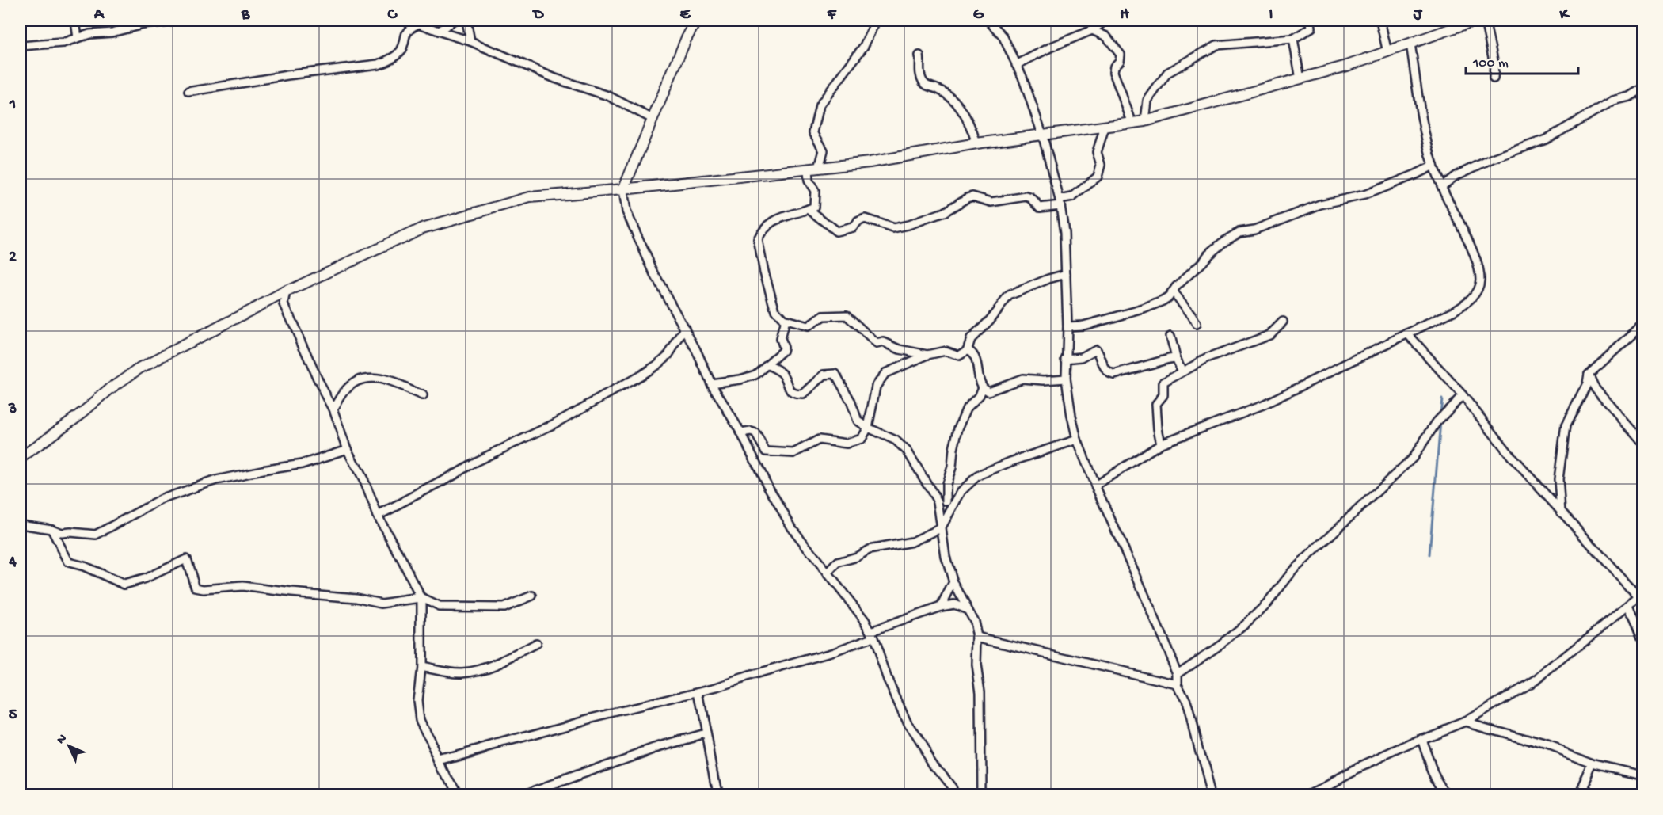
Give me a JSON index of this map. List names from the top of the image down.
{
  "scale_bar": "100 m",
  "north": "top left",
  "grid": {
    "columns": [
      "A",
      "B",
      "C",
      "D",
      "E",
      "F",
      "G",
      "H",
      "I",
      "J",
      "K"
    ],
    "rows": [
      "1",
      "2",
      "3",
      "4",
      "5"
    ]
  }
}
